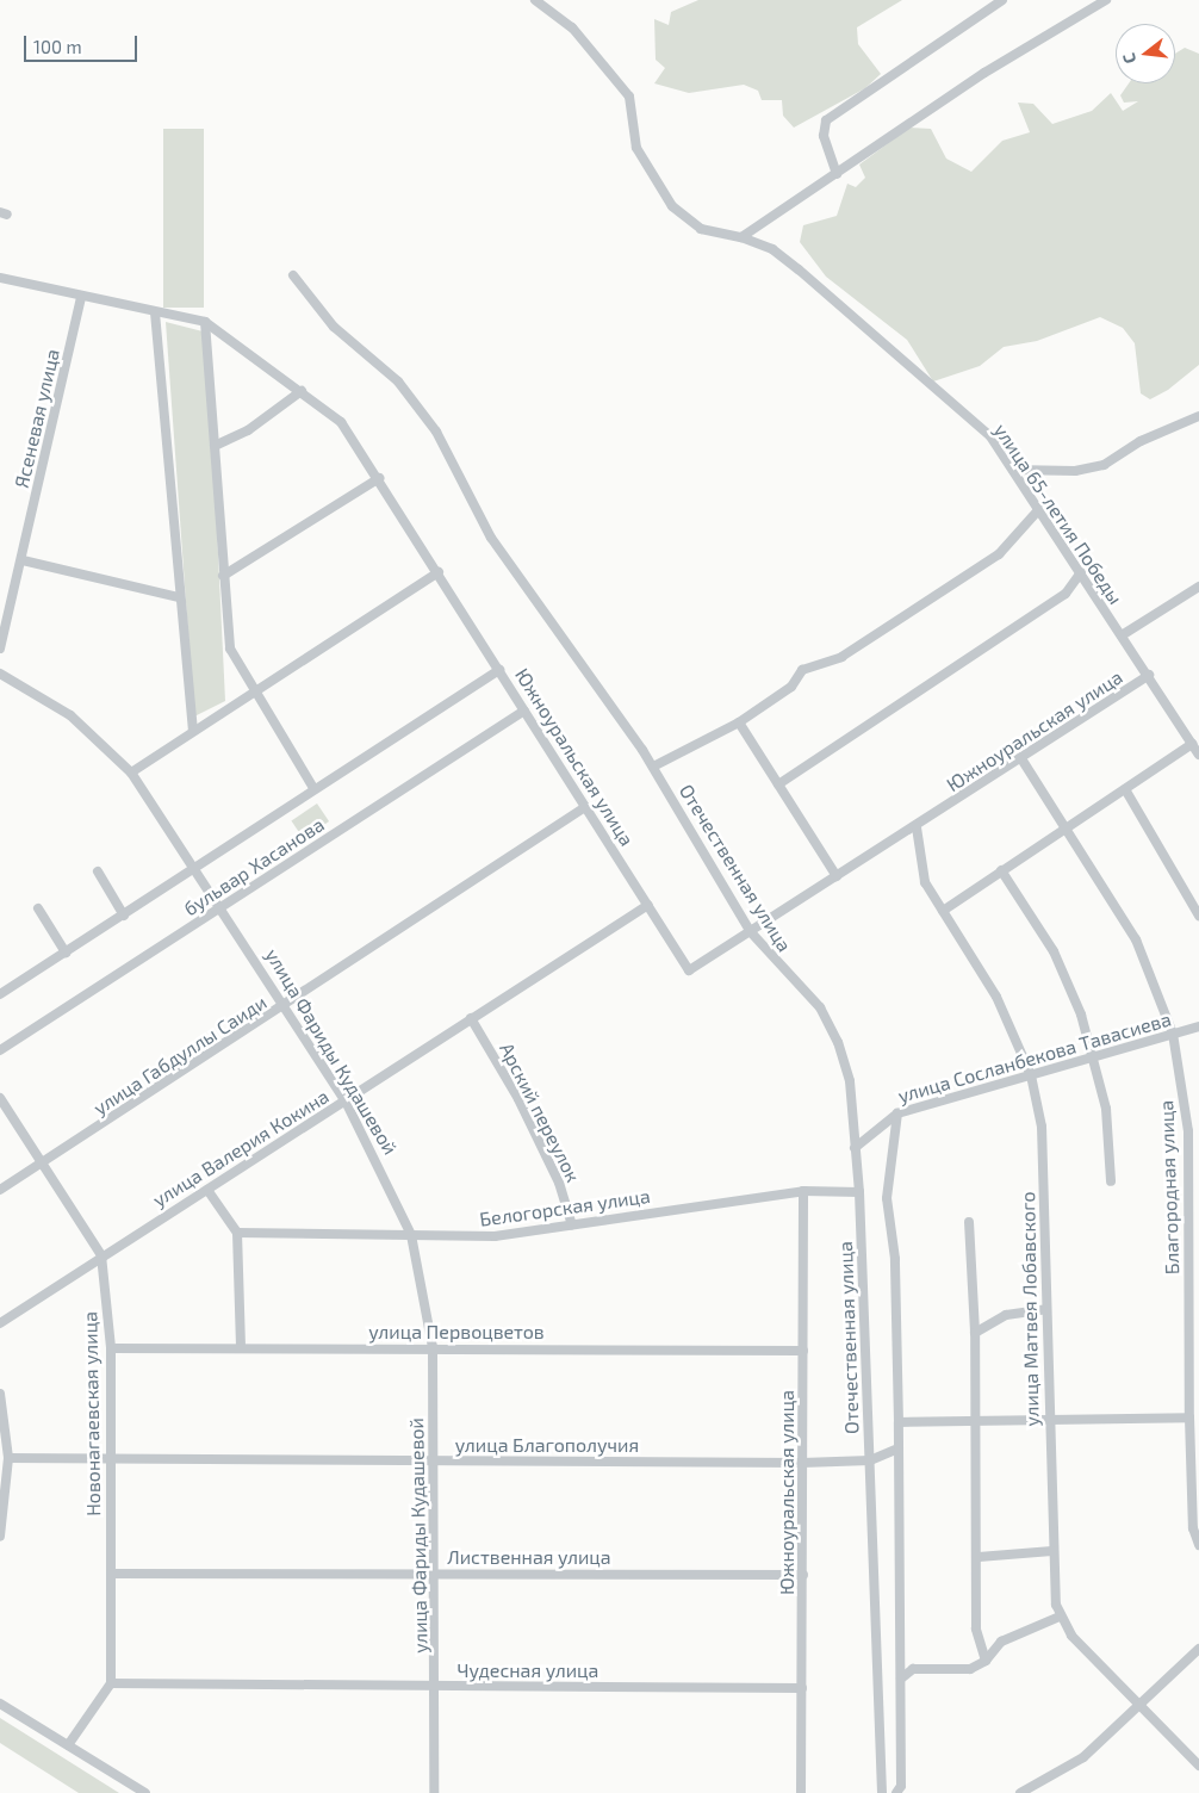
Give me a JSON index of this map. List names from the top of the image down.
{
  "streets": {
    "street": [
      "Ясеневая улица",
      "улица 65-летия Победы",
      "Южноуральская улица",
      "бульвар Хасанова",
      "Отечественная улица",
      "улица Фариды Кудашевой",
      "улица Габдуллы Саиди",
      "улица Сосланбекова Тавасиева",
      "Арский переулок",
      "улица Валерия Кокина",
      "Благородная улица",
      "Белогорская улица",
      "улица Матвея Лобавского",
      "улица Первоцветов",
      "Новонагаевская улица",
      "улица Благополучия",
      "Лиственная улица",
      "Чудесная улица"
    ]
  },
  "crossings": [
    ["Ясеневая улица", "Южноуральская улица"],
    ["улица 65-летия Победы", "Южноуральская улица"],
    ["Южноуральская улица", "бульвар Хасанова"],
    ["Южноуральская улица", "Отечественная улица"],
    ["Южноуральская улица", "улица Габдуллы Саиди"],
    ["Южноуральская улица", "улица Валерия Кокина"],
    ["Южноуральская улица", "Благородная улица"],
    ["Южноуральская улица", "Белогорская улица"],
    ["Южноуральская улица", "улица Матвея Лобавского"],
    ["Южноуральская улица", "улица Первоцветов"],
    ["Южноуральская улица", "улица Благополучия"],
    ["Южноуральская улица", "Лиственная улица"],
    ["Южноуральская улица", "Чудесная улица"],
    ["бульвар Хасанова", "улица Фариды Кудашевой"],
    ["Отечественная улица", "улица Сосланбекова Тавасиева"],
    ["Отечественная улица", "Белогорская улица"],
    ["Отечественная улица", "улица Благополучия"],
    ["улица Фариды Кудашевой", "улица Габдуллы Саиди"],
    ["улица Фариды Кудашевой", "улица Валерия Кокина"],
    ["улица Фариды Кудашевой", "Белогорская улица"],
    ["улица Фариды Кудашевой", "улица Первоцветов"],
    ["улица Фариды Кудашевой", "улица Благополучия"],
    ["улица Фариды Кудашевой", "Лиственная улица"],
    ["улица Фариды Кудашевой", "Чудесная улица"],
    ["улица Габдуллы Саиди", "Новонагаевская улица"],
    ["улица Сосланбекова Тавасиева", "Благородная улица"],
    ["улица Сосланбекова Тавасиева", "улица Матвея Лобавского"],
    ["Арский переулок", "улица Валерия Кокина"],
    ["Арский переулок", "Белогорская улица"],
    ["улица Валерия Кокина", "Новонагаевская улица"],
    ["улица Первоцветов", "Новонагаевская улица"],
    ["Новонагаевская улица", "улица Благополучия"],
    ["Новонагаевская улица", "Лиственная улица"],
    ["Новонагаевская улица", "Чудесная улица"]
  ],
  "scale_bar": "100 m",
  "north": "left"
}
